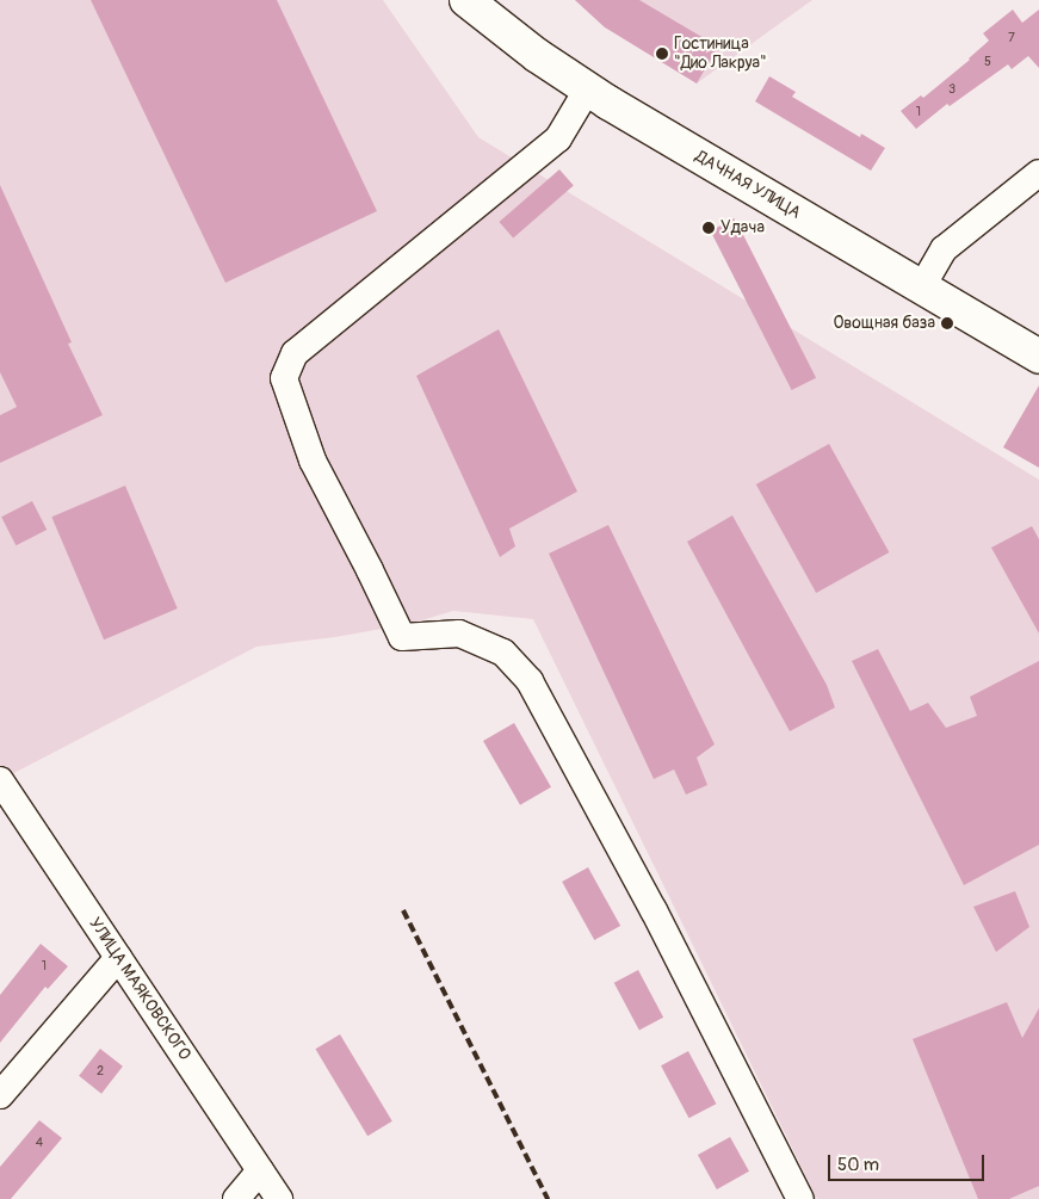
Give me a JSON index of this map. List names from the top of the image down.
{
  "streets": {
    "main road": ["ДАЧНАЯ УЛИЦА"],
    "street": ["УЛИЦА МАЯКОВСКОГО"]
  },
  "places": ["Гостиница \"Дио Лакруа\"", "Удача", "Овощная база"],
  "house_numbers": [
    "7",
    "5",
    "3",
    "1",
    "1",
    "2",
    "4"
  ],
  "scale_bar": "50 m"
}
